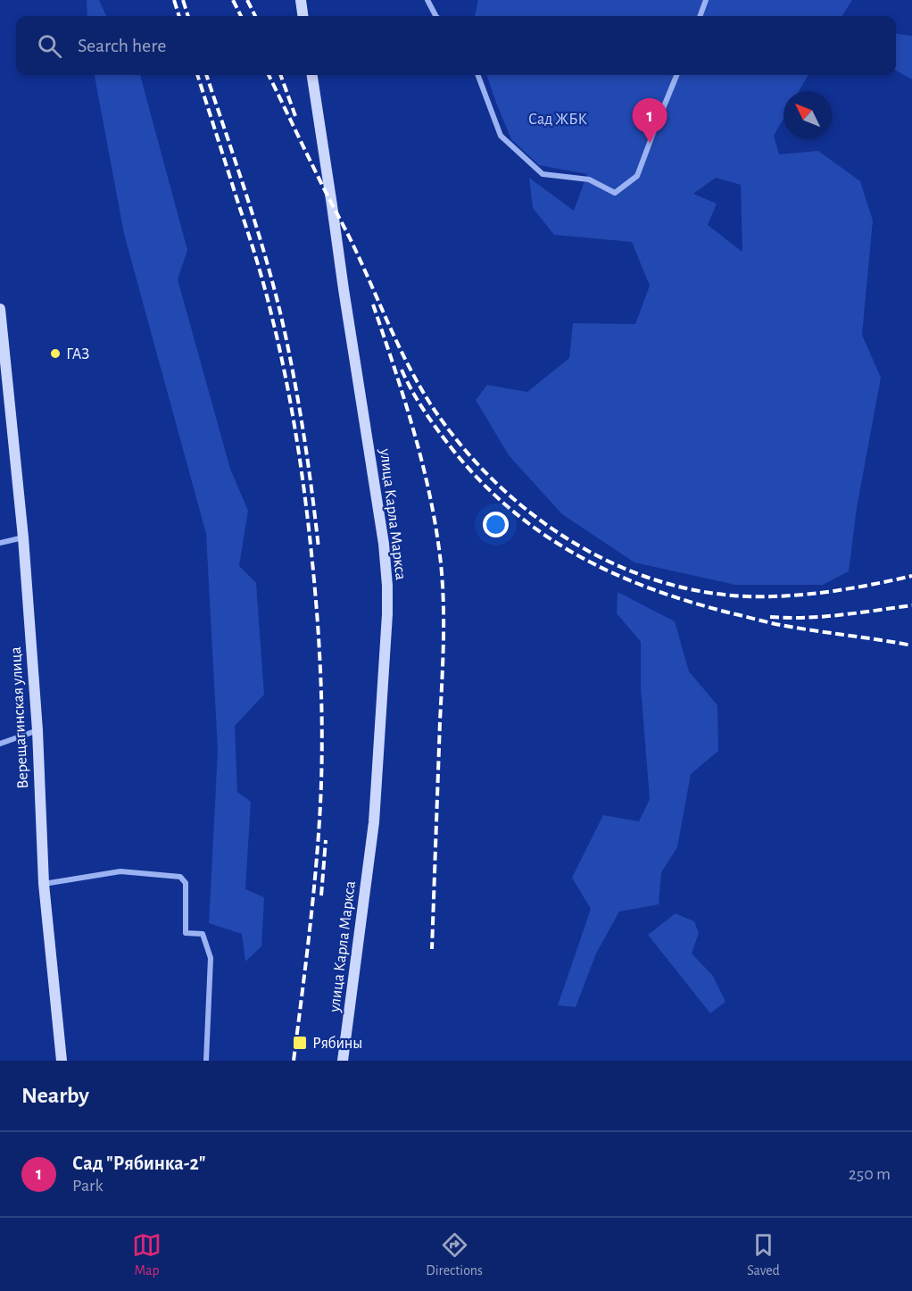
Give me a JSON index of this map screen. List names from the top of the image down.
{
  "streets": {
    "main road": ["улица Карла Маркса", "Верещагинская улица"]
  },
  "parks": ["Сад ЖБК"],
  "places": {
    "other": ["ГАЗ"],
    "transit": ["Рябины"]
  },
  "north": "top left",
  "page": {
    "search": "Search here",
    "pins": "1",
    "heading": "Nearby",
    "list": [
      {
        "mark": "1",
        "name": "Сад \"Рябинка-2\"",
        "note": "Park",
        "value": "250 m"
      }
    ],
    "nav": ["Map", "Directions", "Saved"]
  }
}
